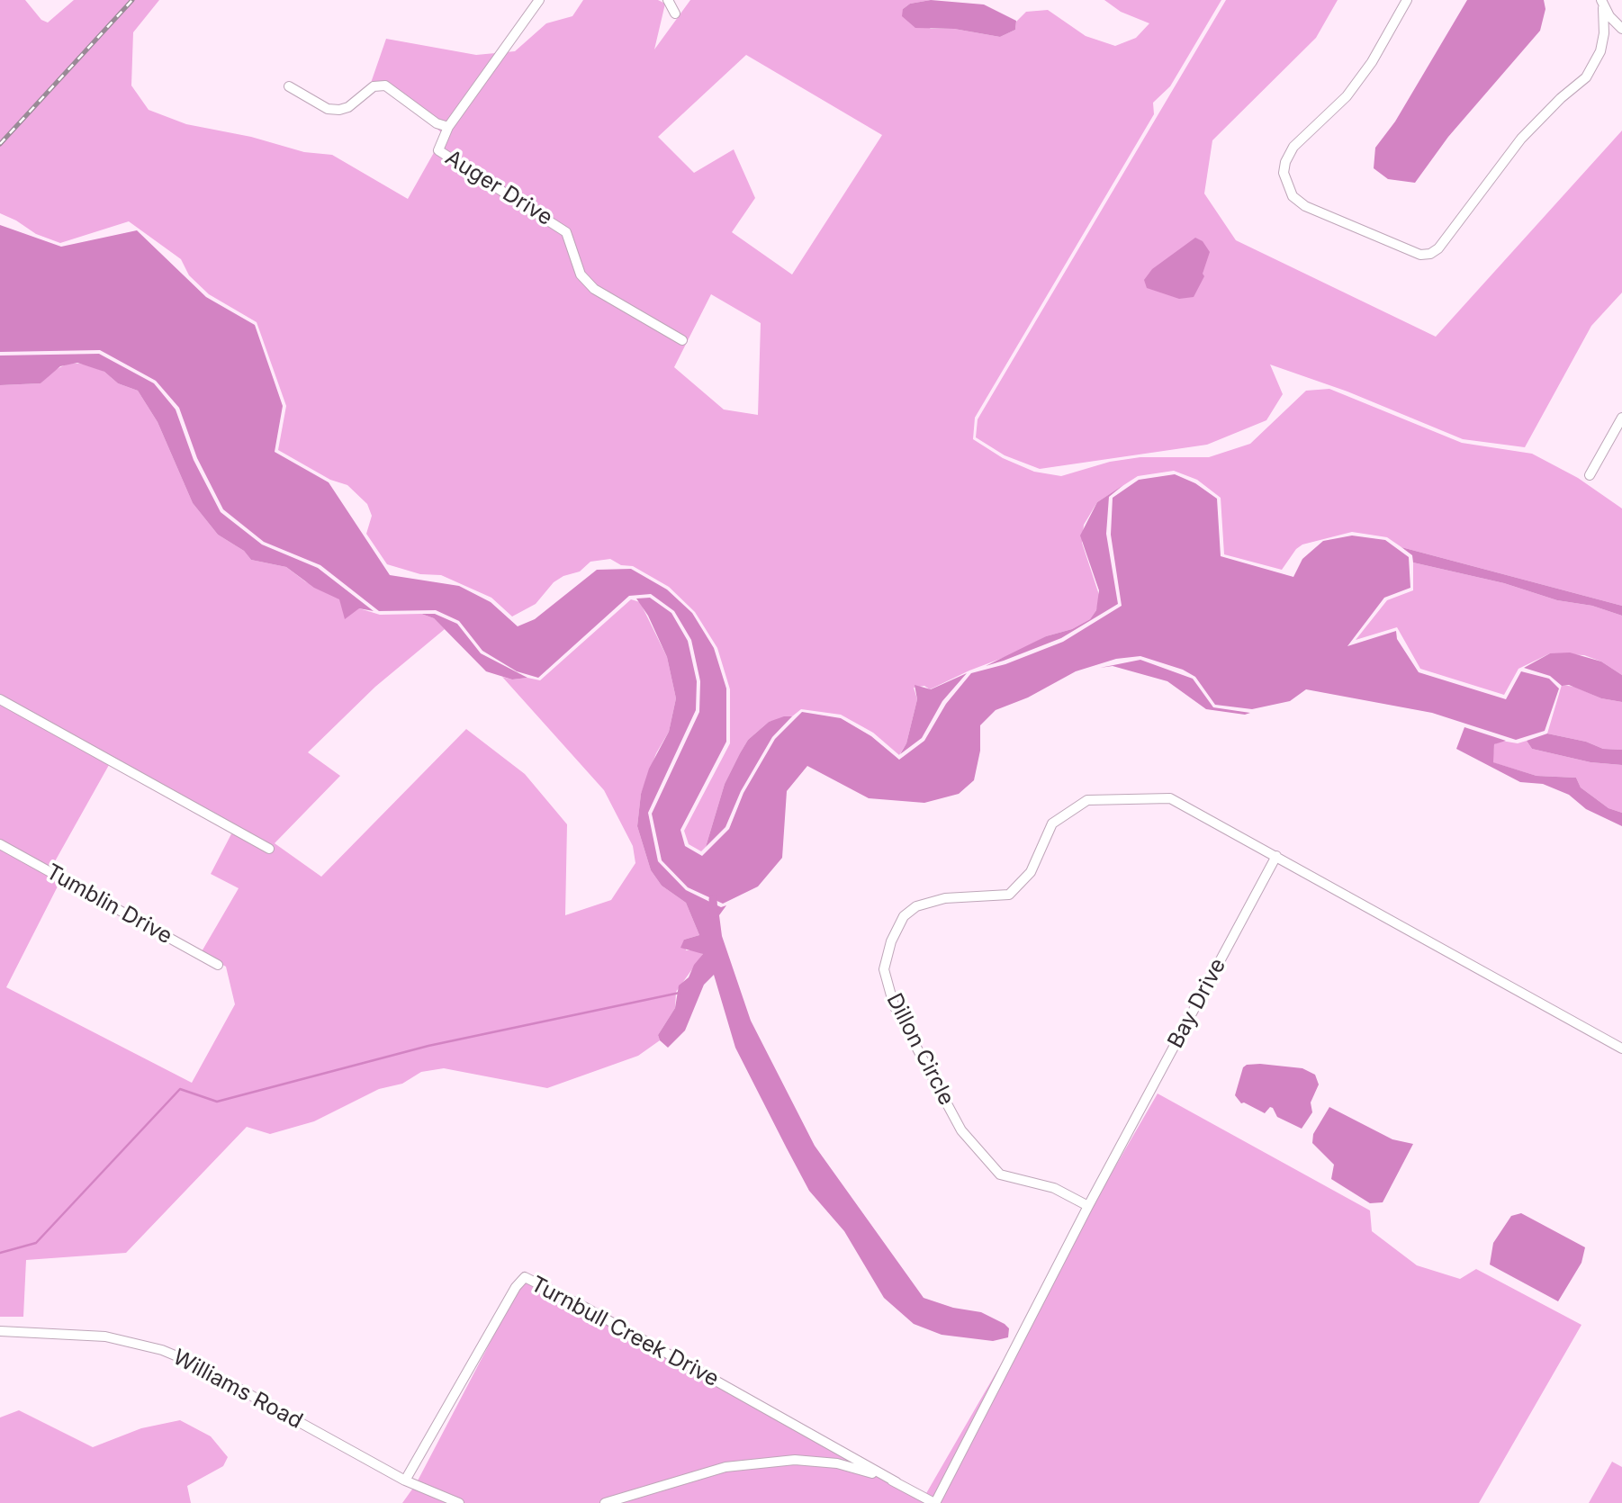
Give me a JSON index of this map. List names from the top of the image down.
{
  "streets": {
    "street": [
      "Auger Drive",
      "Tumblin Drive",
      "Bay Drive",
      "Dillon Circle",
      "Turnbull Creek Drive",
      "Williams Road"
    ]
  },
  "crossings": [
    ["Bay Drive", "Dillon Circle"],
    ["Turnbull Creek Drive", "Williams Road"]
  ]
}
